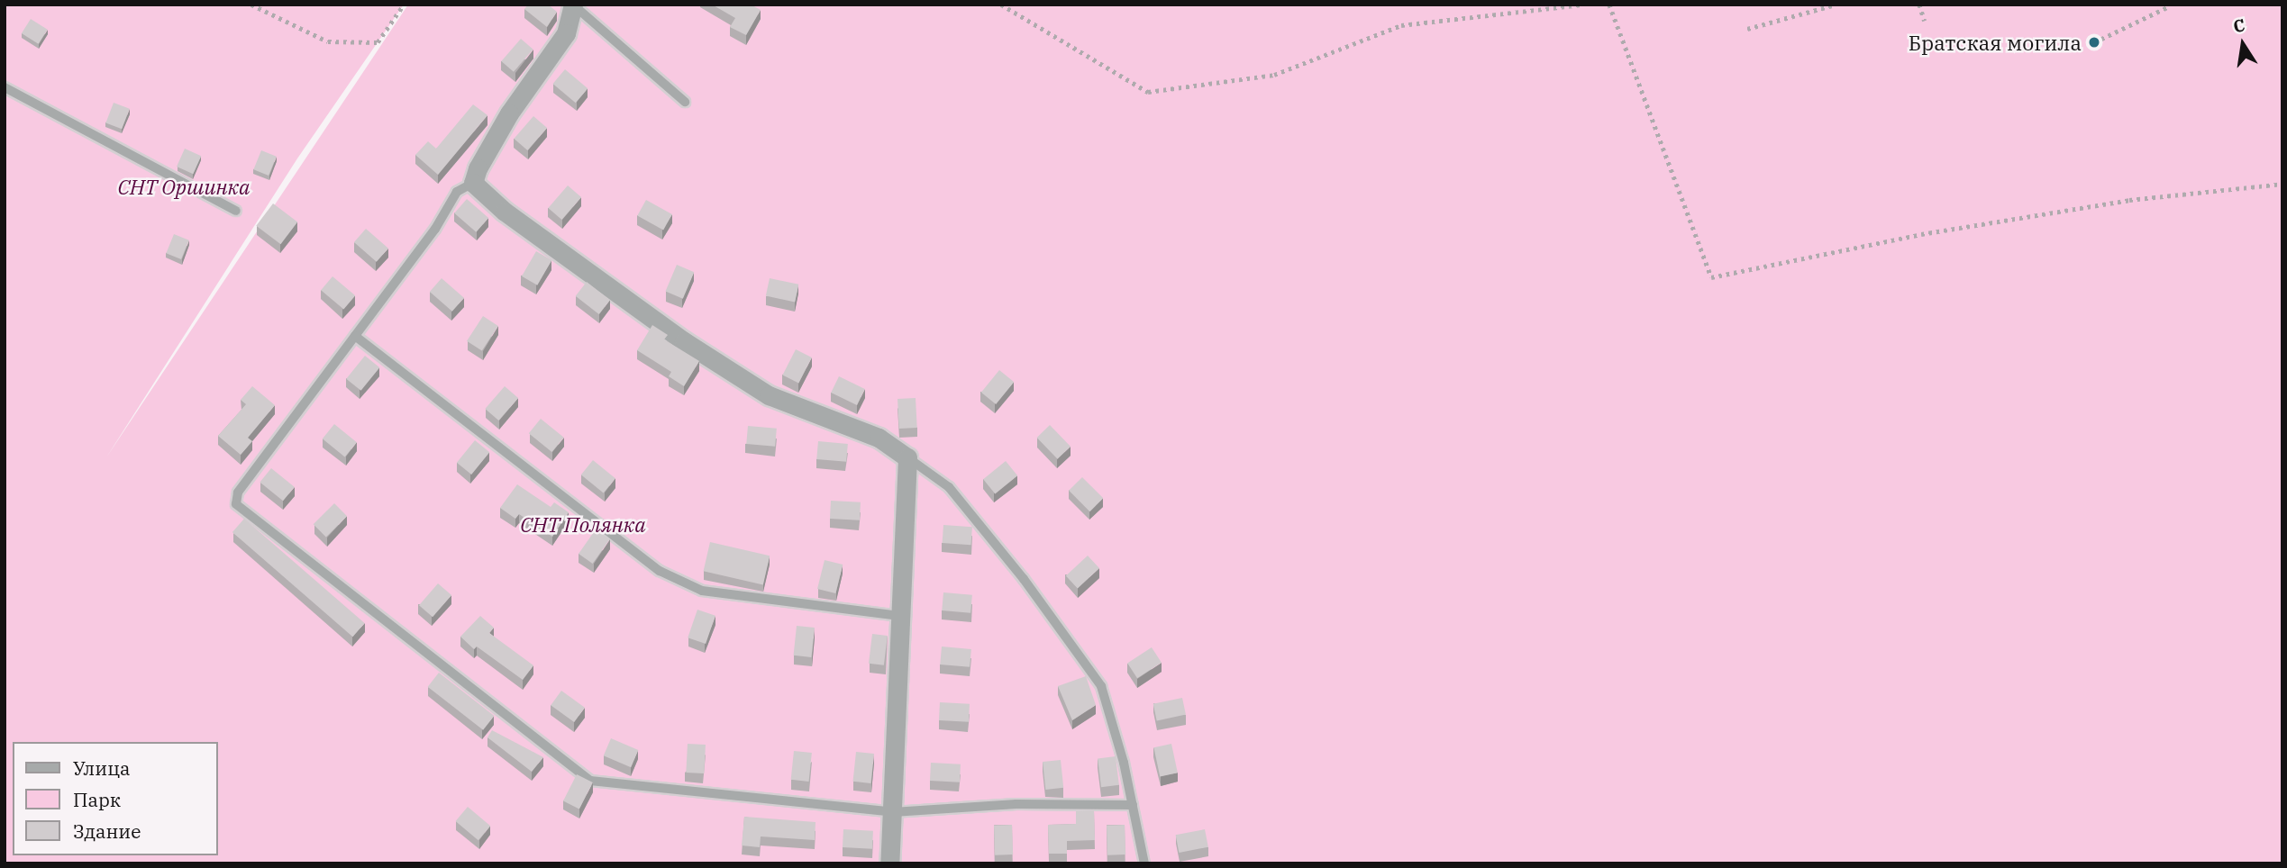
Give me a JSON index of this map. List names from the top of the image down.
{
  "parks": ["СНТ Оршинка", "СНТ Полянка"],
  "places": ["Братская могила"],
  "legend": ["Улица", "Парк", "Здание"],
  "north": "top"
}
